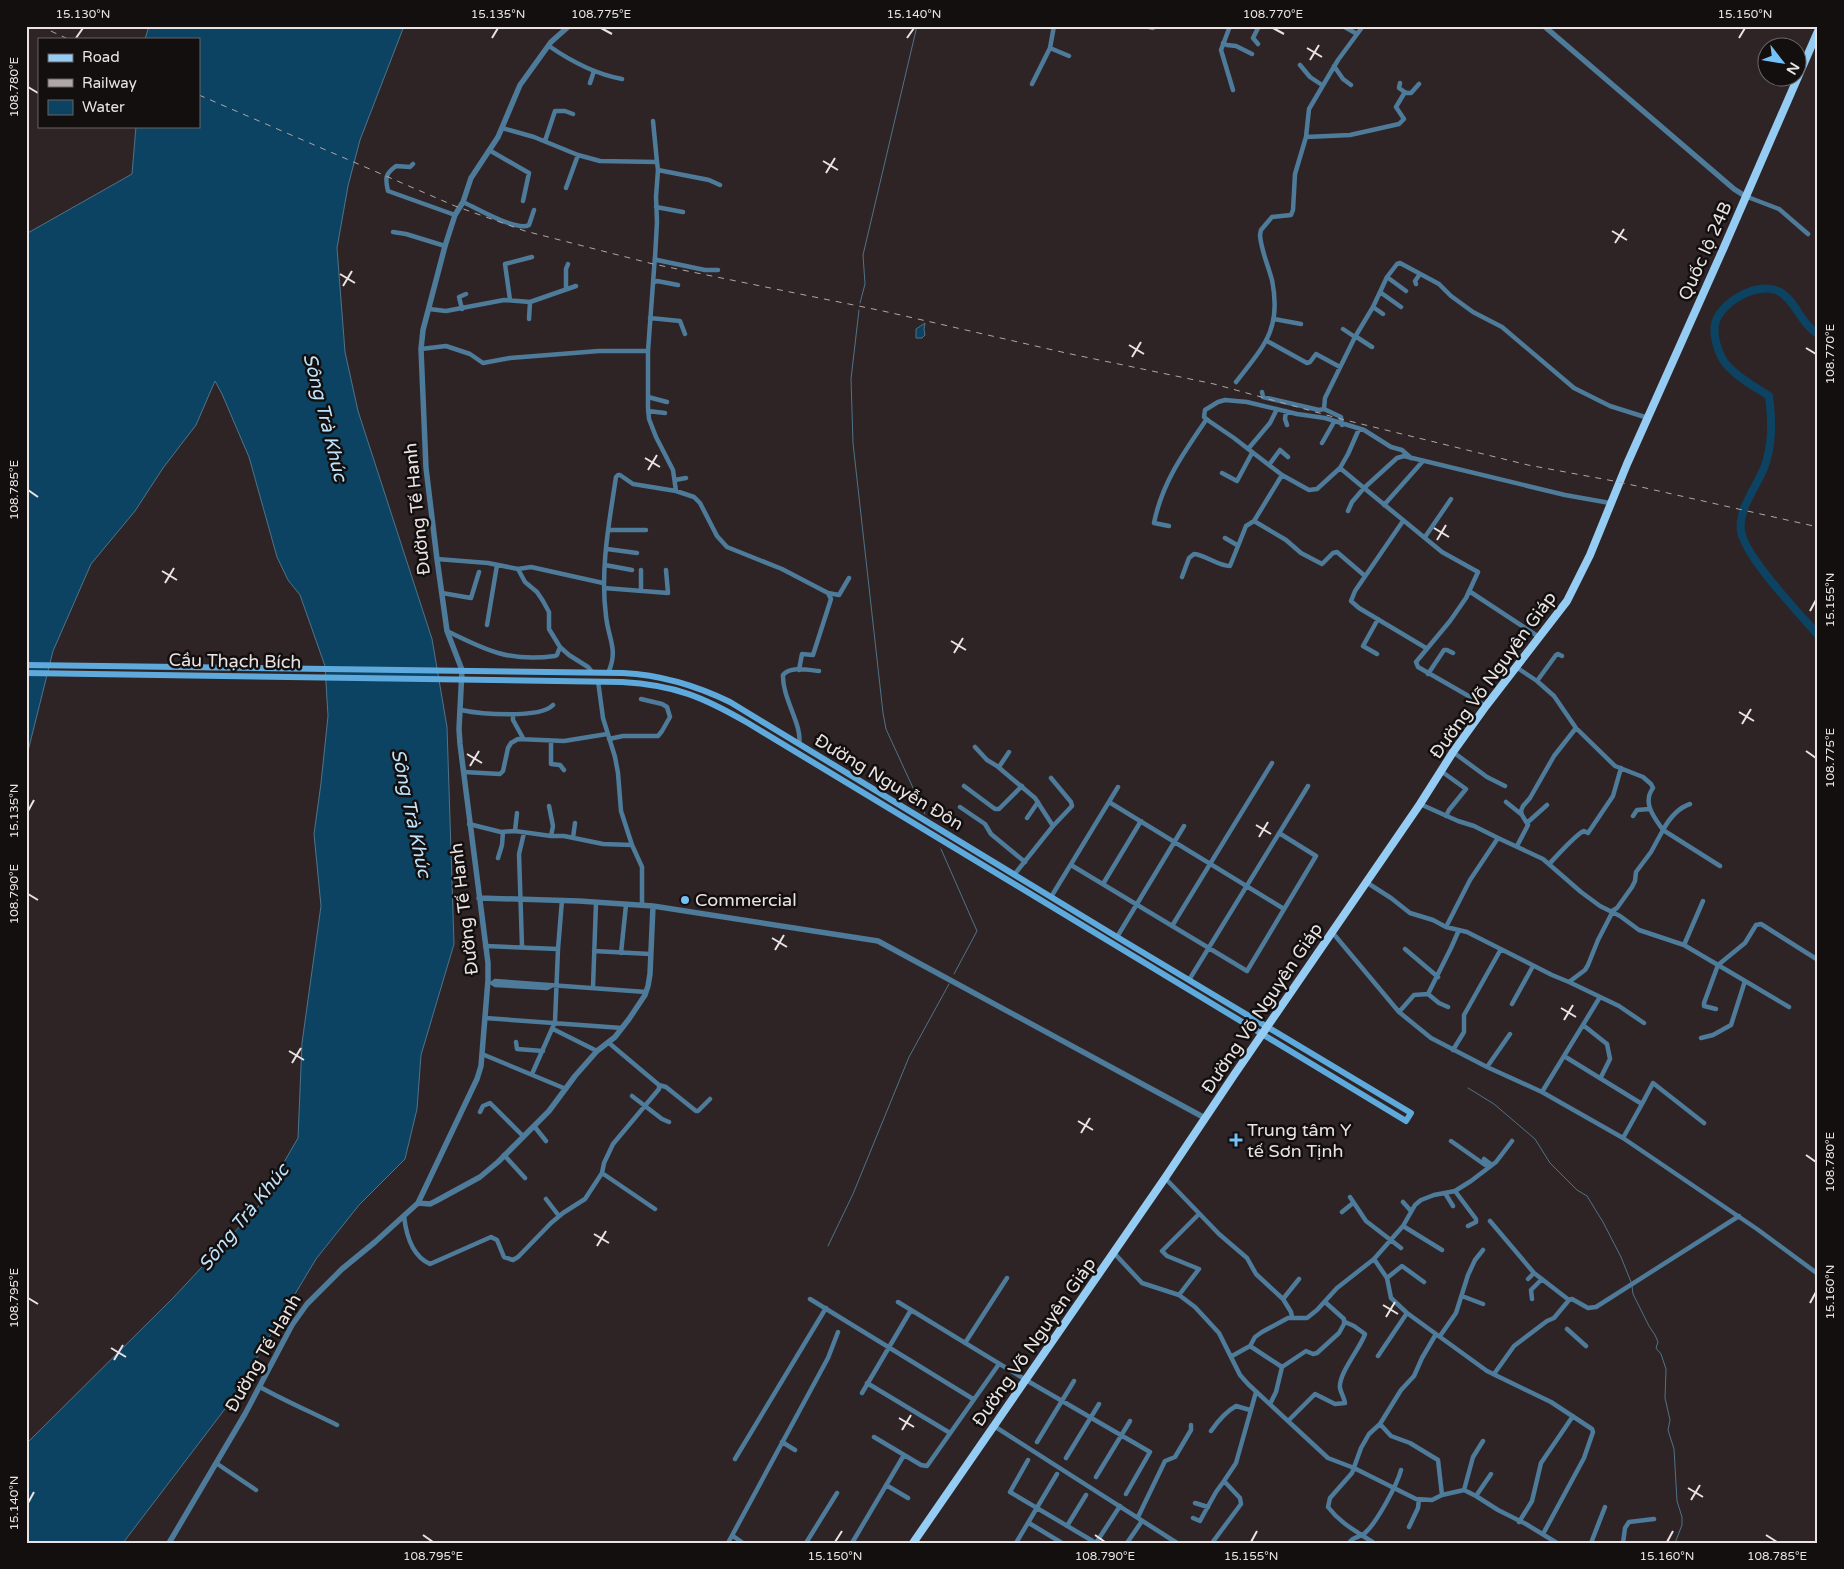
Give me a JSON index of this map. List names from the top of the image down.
{
  "streets": {
    "main road": [
      "Quốc lộ 24B",
      "Cầu Thạch Bích",
      "Đường Võ Nguyên Giáp",
      "Đường Nguyễn Đôn"
    ],
    "street": ["Đường Tế Hanh"]
  },
  "crossings": [
    ["Quốc lộ 24B", "Đường Võ Nguyên Giáp"],
    ["Đường Tế Hanh", "Cầu Thạch Bích"],
    ["Đường Tế Hanh", "Đường Nguyễn Đôn"],
    ["Cầu Thạch Bích", "Đường Nguyễn Đôn"],
    ["Đường Võ Nguyên Giáp", "Đường Nguyễn Đôn"]
  ],
  "water": ["Sông Trà Khúc"],
  "places": {
    "other": ["Commercial"],
    "health": ["Trung tâm Y tế Sơn Tịnh"]
  },
  "legend": ["Road", "Railway", "Water"],
  "north": "bottom right",
  "coordinates": [
    "15.130°N",
    "15.135°N",
    "108.775°E",
    "15.140°N",
    "108.770°E",
    "15.150°N",
    "108.780°E",
    "108.785°E",
    "15.155°N",
    "108.790°E",
    "15.160°N",
    "108.795°E"
  ]
}
